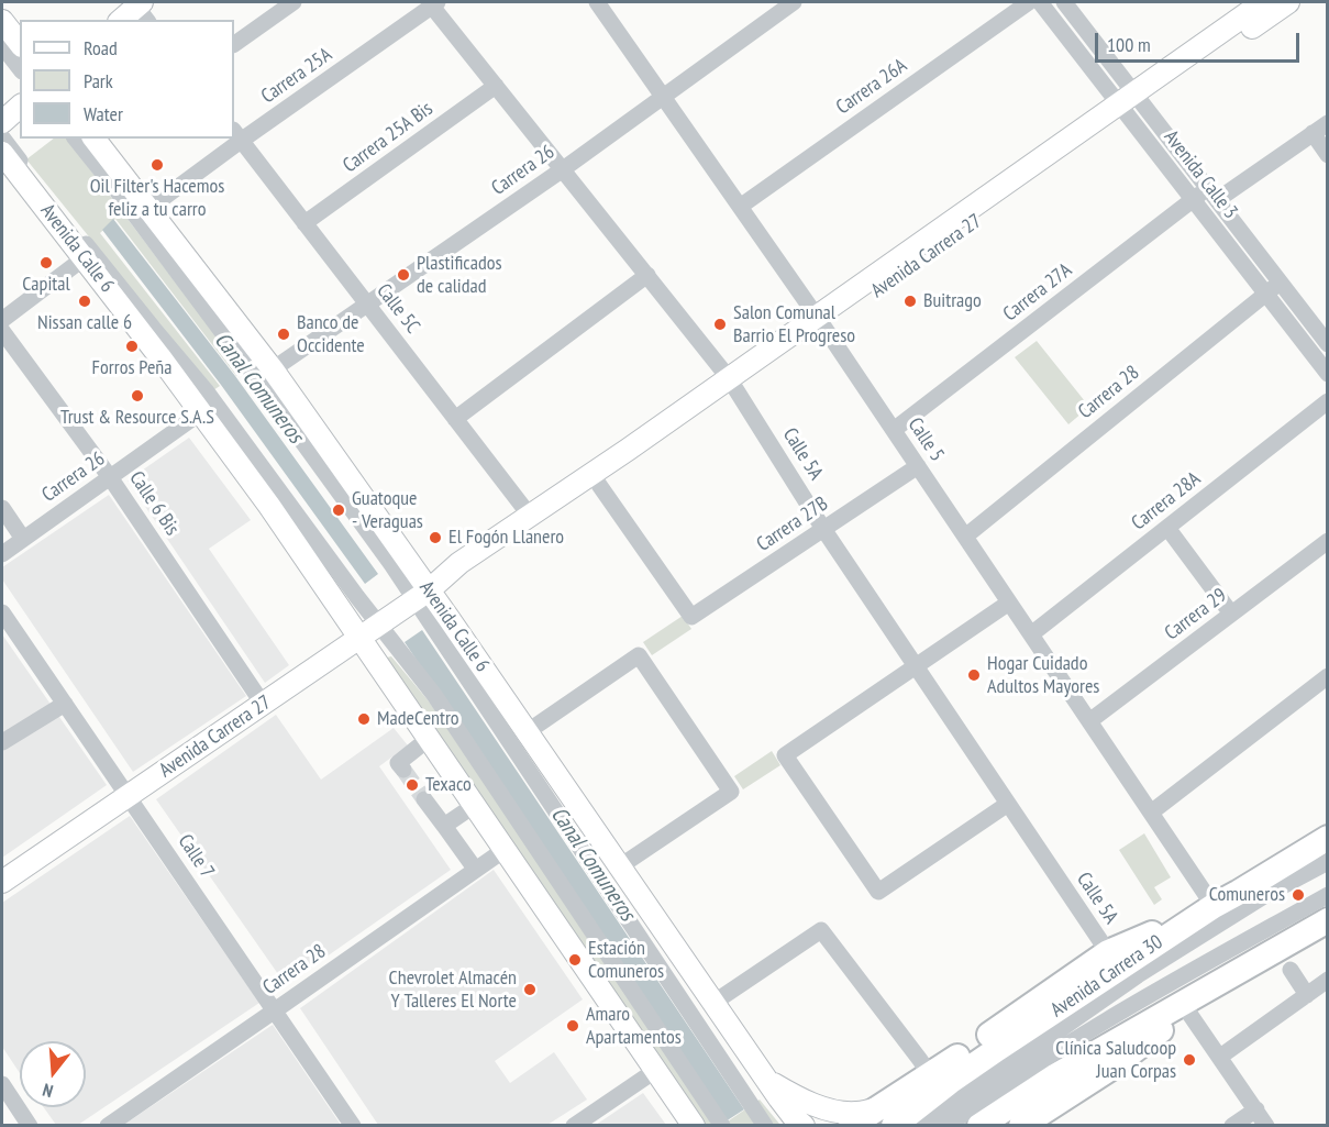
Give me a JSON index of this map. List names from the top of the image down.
{
  "streets": {
    "highway": ["Avenida Carrera 30"],
    "main road": ["Avenida Calle 6", "Avenida Carrera 27"],
    "street": [
      "Carrera 25A",
      "Carrera 26A",
      "Carrera 25A Bis",
      "Carrera 26",
      "Avenida Calle 3",
      "Carrera 27A",
      "Calle 5C",
      "Carrera 28",
      "Calle 5",
      "Calle 5A",
      "Carrera 28A",
      "Calle 6 Bis",
      "Carrera 27B",
      "Carrera 29",
      "Calle 7"
    ]
  },
  "crossings": [
    ["Carrera 25A", "Avenida Calle 6"],
    ["Carrera 25A", "Calle 5C"],
    ["Carrera 25A", "Calle 5A"],
    ["Carrera 26A", "Calle 5"],
    ["Carrera 25A Bis", "Calle 5C"],
    ["Carrera 25A Bis", "Calle 5A"],
    ["Carrera 26", "Avenida Calle 6"],
    ["Carrera 26", "Calle 5C"],
    ["Carrera 26", "Calle 5"],
    ["Carrera 26", "Calle 5A"],
    ["Carrera 26", "Calle 6 Bis"],
    ["Avenida Calle 3", "Avenida Carrera 27"],
    ["Avenida Calle 3", "Carrera 27A"],
    ["Avenida Calle 3", "Carrera 28"],
    ["Avenida Calle 6", "Avenida Carrera 27"],
    ["Avenida Calle 6", "Carrera 28"],
    ["Avenida Carrera 27", "Calle 5C"],
    ["Avenida Carrera 27", "Calle 5"],
    ["Avenida Carrera 27", "Calle 5A"],
    ["Avenida Carrera 27", "Calle 6 Bis"],
    ["Avenida Carrera 27", "Carrera 27B"],
    ["Avenida Carrera 27", "Calle 7"],
    ["Carrera 27A", "Calle 5"],
    ["Carrera 28", "Calle 5"],
    ["Carrera 28", "Calle 7"],
    ["Calle 5", "Carrera 28A"],
    ["Calle 5", "Carrera 27B"],
    ["Calle 5", "Carrera 29"],
    ["Calle 5", "Avenida Carrera 30"],
    ["Calle 5A", "Carrera 27B"]
  ],
  "water": ["Canal Comuneros"],
  "places": [
    "Oil Filter's Hacemos feliz a tu carro",
    "Capital",
    "Plastificados de calidad",
    "Nissan calle 6",
    "Buitrago",
    "Salon Comunal Barrio El Progreso",
    "Banco de Occidente",
    "Forros Peña",
    "Trust & Resource S.A.S",
    "Guatoque - Veraguas",
    "El Fogón Llanero",
    "Hogar Cuidado Adultos Mayores",
    "MadeCentro",
    "Texaco",
    "Comuneros",
    "Estación Comuneros",
    "Chevrolet Almacén Y Talleres El Norte",
    "Amaro Apartamentos",
    "Clínica Saludcoop Juan Corpas"
  ],
  "legend": ["Road", "Park", "Water"],
  "scale_bar": "100 m",
  "north": "bottom"
}
